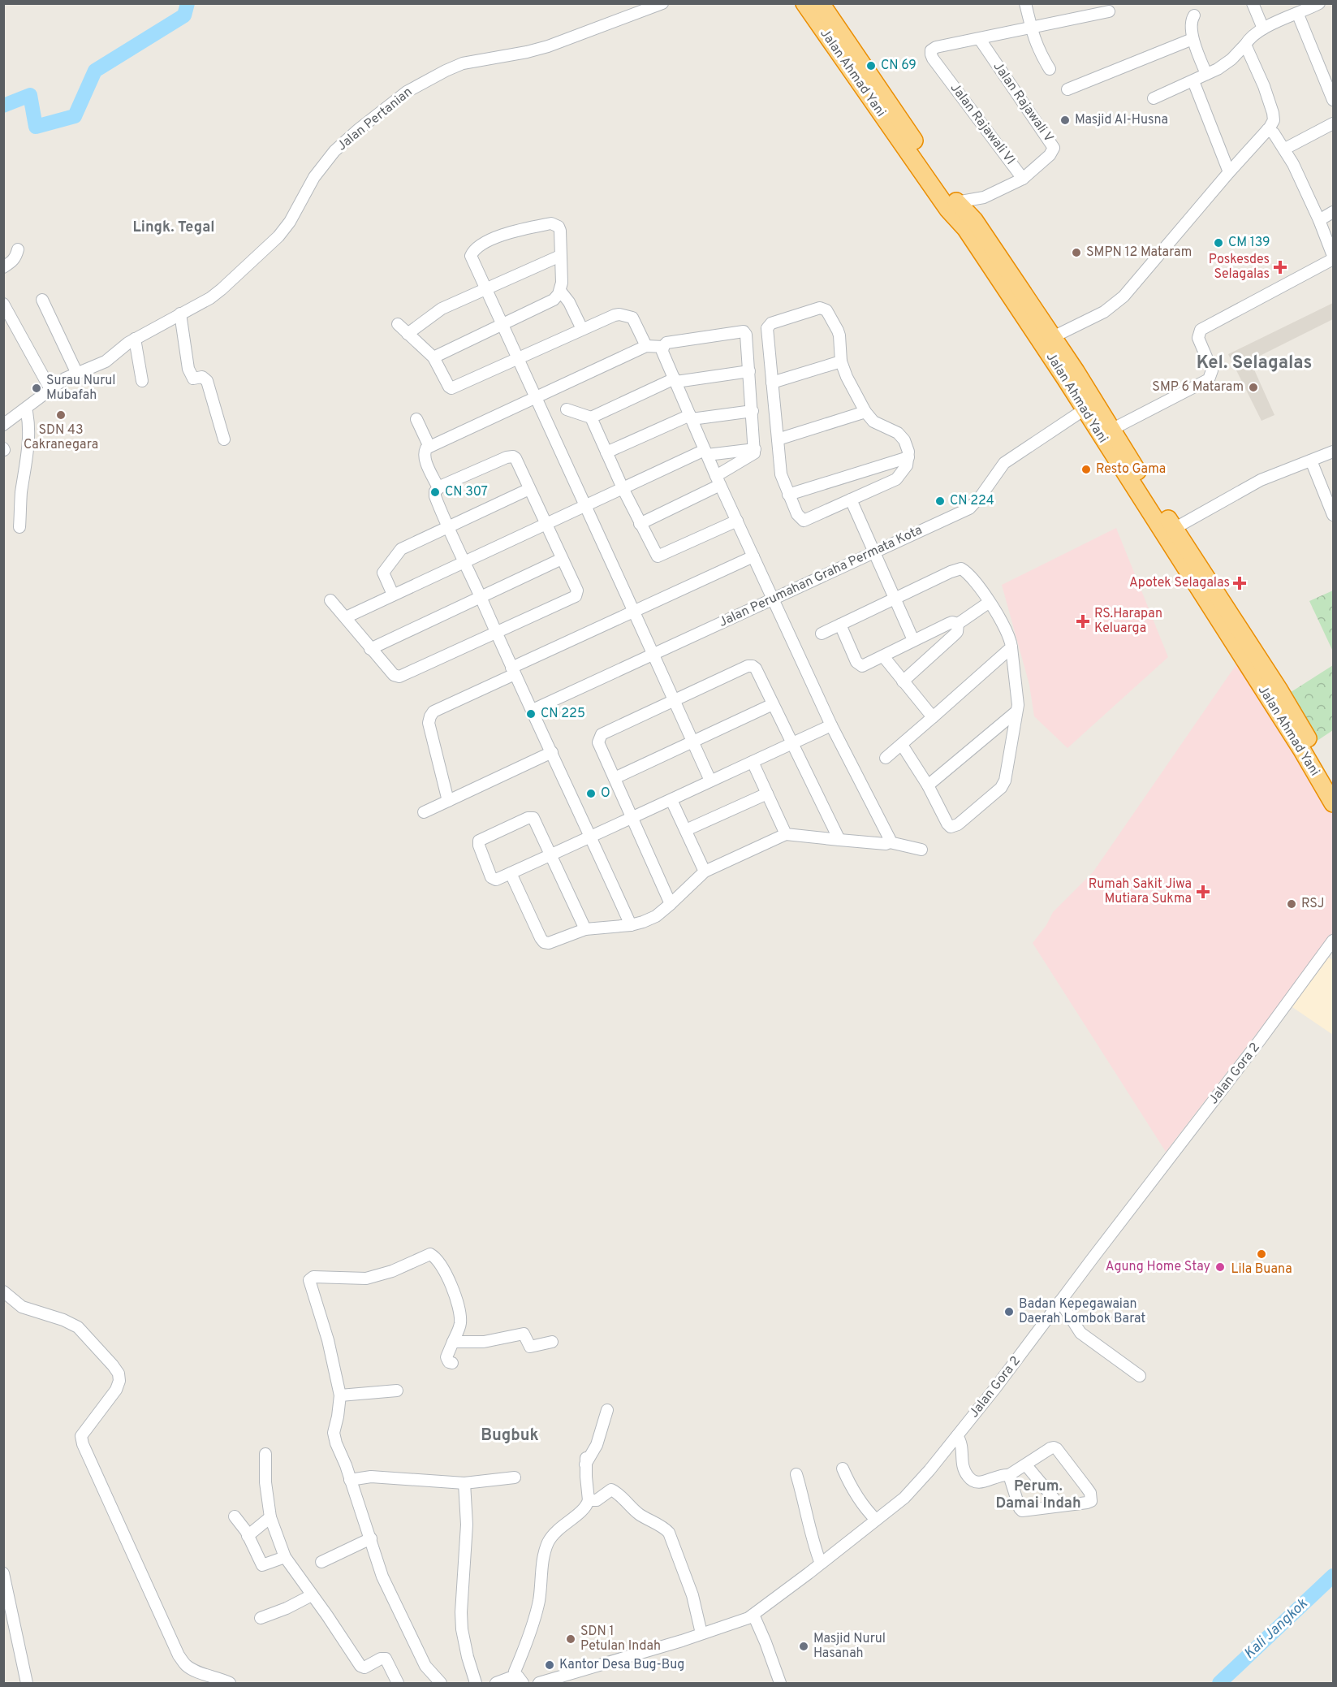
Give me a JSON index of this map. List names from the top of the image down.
{
  "streets": {
    "highway": ["Jalan Ahmad Yani"],
    "street": [
      "Jalan Rajawali V",
      "Jalan Pertanian",
      "Jalan Rajawali VI",
      "Jalan Perumahan Graha Permata Kota",
      "Jalan Gora 2"
    ]
  },
  "crossings": [
    ["Jalan Ahmad Yani", "Jalan Perumahan Graha Permata Kota"],
    ["Jalan Rajawali V", "Jalan Rajawali VI"]
  ],
  "districts": [
    "Lingk. Tegal",
    "Kel. Selagalas",
    "Bugbuk",
    "Perum. Damai Indah"
  ],
  "water": ["Kali Jangkok"],
  "places": {
    "other": [
      "CN 69",
      "Masjid Al-Husna",
      "CM 139",
      "SMPN 12 Mataram",
      "SMP 6 Mataram",
      "Surau Nurul Mubafah",
      "SDN 43 Cakranegara",
      "Resto Gama",
      "CN 307",
      "CN 224",
      "CN 225",
      "O",
      "RSJ",
      "Lila Buana",
      "Agung Home Stay",
      "Badan Kepegawaian Daerah Lombok Barat",
      "SDN 1 Petulan Indah",
      "Masjid Nurul Hasanah",
      "Kantor Desa Bug-Bug"
    ],
    "health": [
      "Poskesdes Selagalas",
      "Apotek Selagalas",
      "RS.Harapan Keluarga",
      "Rumah Sakit Jiwa Mutiara Sukma"
    ]
  }
}
